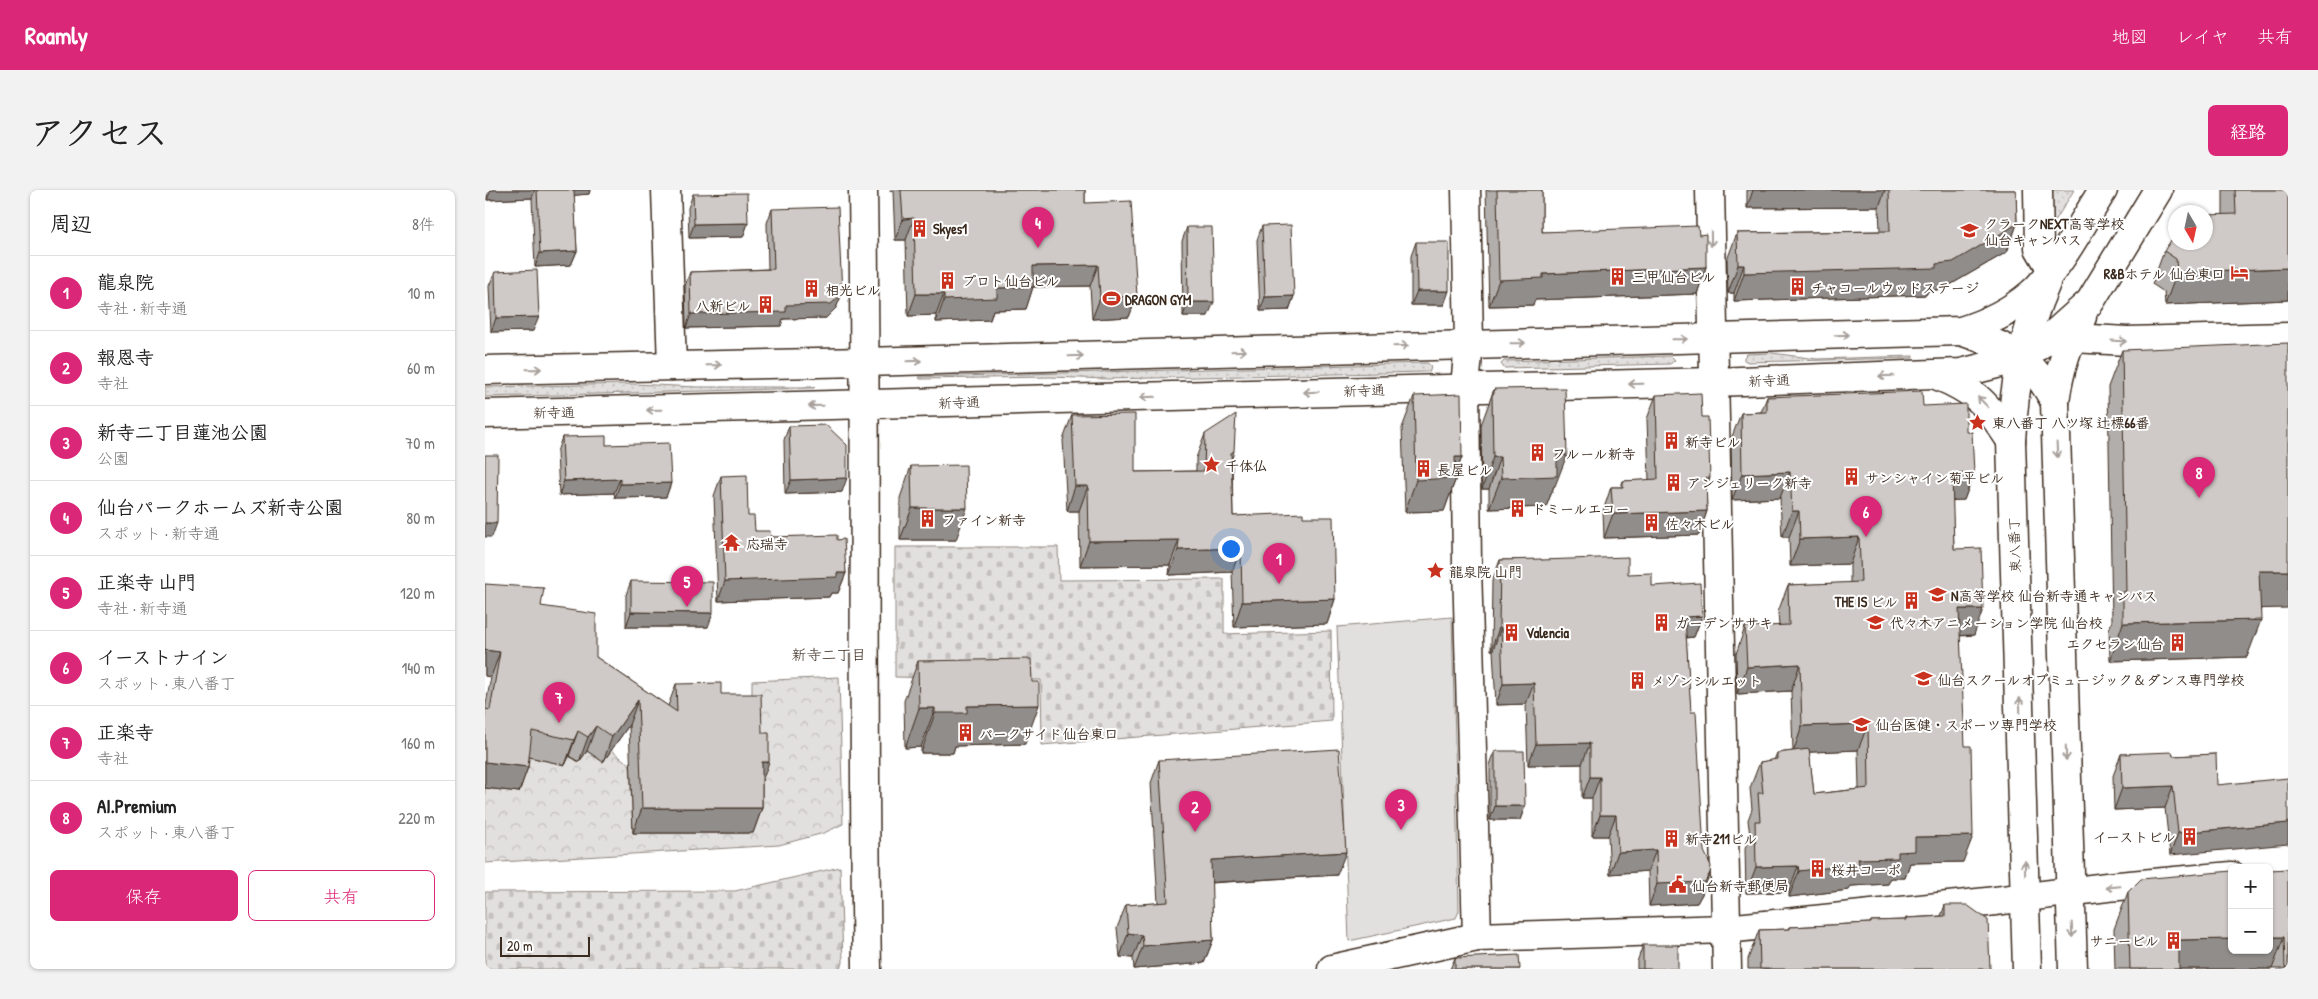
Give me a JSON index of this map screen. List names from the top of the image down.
{
  "streets": {
    "street": ["新寺通", "東八番丁"]
  },
  "crossings": [
    ["新寺通", "東八番丁"]
  ],
  "districts": ["新寺二丁目"],
  "places": {
    "building": [
      "Skyes1",
      "三甲仙台ビル",
      "プロト仙台ビル",
      "チャコールウッドステージ",
      "相光ビル",
      "八新ビル",
      "新寺ビル",
      "フルール新寺",
      "長屋ビル",
      "サンシャイン菊平ビル",
      "アンジェリーク新寺",
      "ドミールエコー",
      "ファイン新寺",
      "佐々木ビル",
      "THE IS ビル",
      "ガーデンササキ",
      "Valencia",
      "エクセラン仙台",
      "メゾンシルエット",
      "パークサイド仙台東口",
      "イーストビル",
      "新寺211ビル",
      "桜井コーポ",
      "サニービル"
    ],
    "school or university": [
      "クラークNEXT高等学校 仙台キャンパス",
      "N高等学校 仙台新寺通キャンパス",
      "代々木アニメーション学院 仙台校",
      "仙台スクールオブミュージック＆ダンス専門学校",
      "仙台医健・スポーツ専門学校"
    ],
    "hotel": ["R&Bホテル 仙台東口"],
    "sports": ["DRAGON GYM"],
    "place": ["東八番丁 八ツ塚 辻標66番", "千体仏", "龍泉院 山門"],
    "temple": ["応瑞寺"],
    "public building": ["仙台新寺郵便局"]
  },
  "scale_bar": "20 m",
  "north": "bottom",
  "page": {
    "header": "Roamly",
    "nav": ["地図", "レイヤ", "共有"],
    "title": "アクセス",
    "buttons": [
      "経路",
      ["保存", "共有"]
    ],
    "heading": ["周辺", "8件"],
    "pins": [
      "4",
      "8",
      "6",
      "1",
      "5",
      "7",
      "3",
      "2"
    ],
    "list": [
      {
        "mark": "1",
        "name": "龍泉院",
        "note": "寺社 · 新寺通",
        "value": "10 m"
      },
      {
        "mark": "2",
        "name": "報恩寺",
        "note": "寺社",
        "value": "60 m"
      },
      {
        "mark": "3",
        "name": "新寺二丁目蓮池公園",
        "note": "公園",
        "value": "70 m"
      },
      {
        "mark": "4",
        "name": "仙台パークホームズ新寺公園",
        "note": "スポット · 新寺通",
        "value": "80 m"
      },
      {
        "mark": "5",
        "name": "正楽寺 山門",
        "note": "寺社 · 新寺通",
        "value": "120 m"
      },
      {
        "mark": "6",
        "name": "イーストナイン",
        "note": "スポット · 東八番丁",
        "value": "140 m"
      },
      {
        "mark": "7",
        "name": "正楽寺",
        "note": "寺社",
        "value": "160 m"
      },
      {
        "mark": "8",
        "name": "AI.Premium",
        "note": "スポット · 東八番丁",
        "value": "220 m"
      }
    ],
    "map_buttons": ["+", "−"],
    "scale": "20 m"
  }
}
